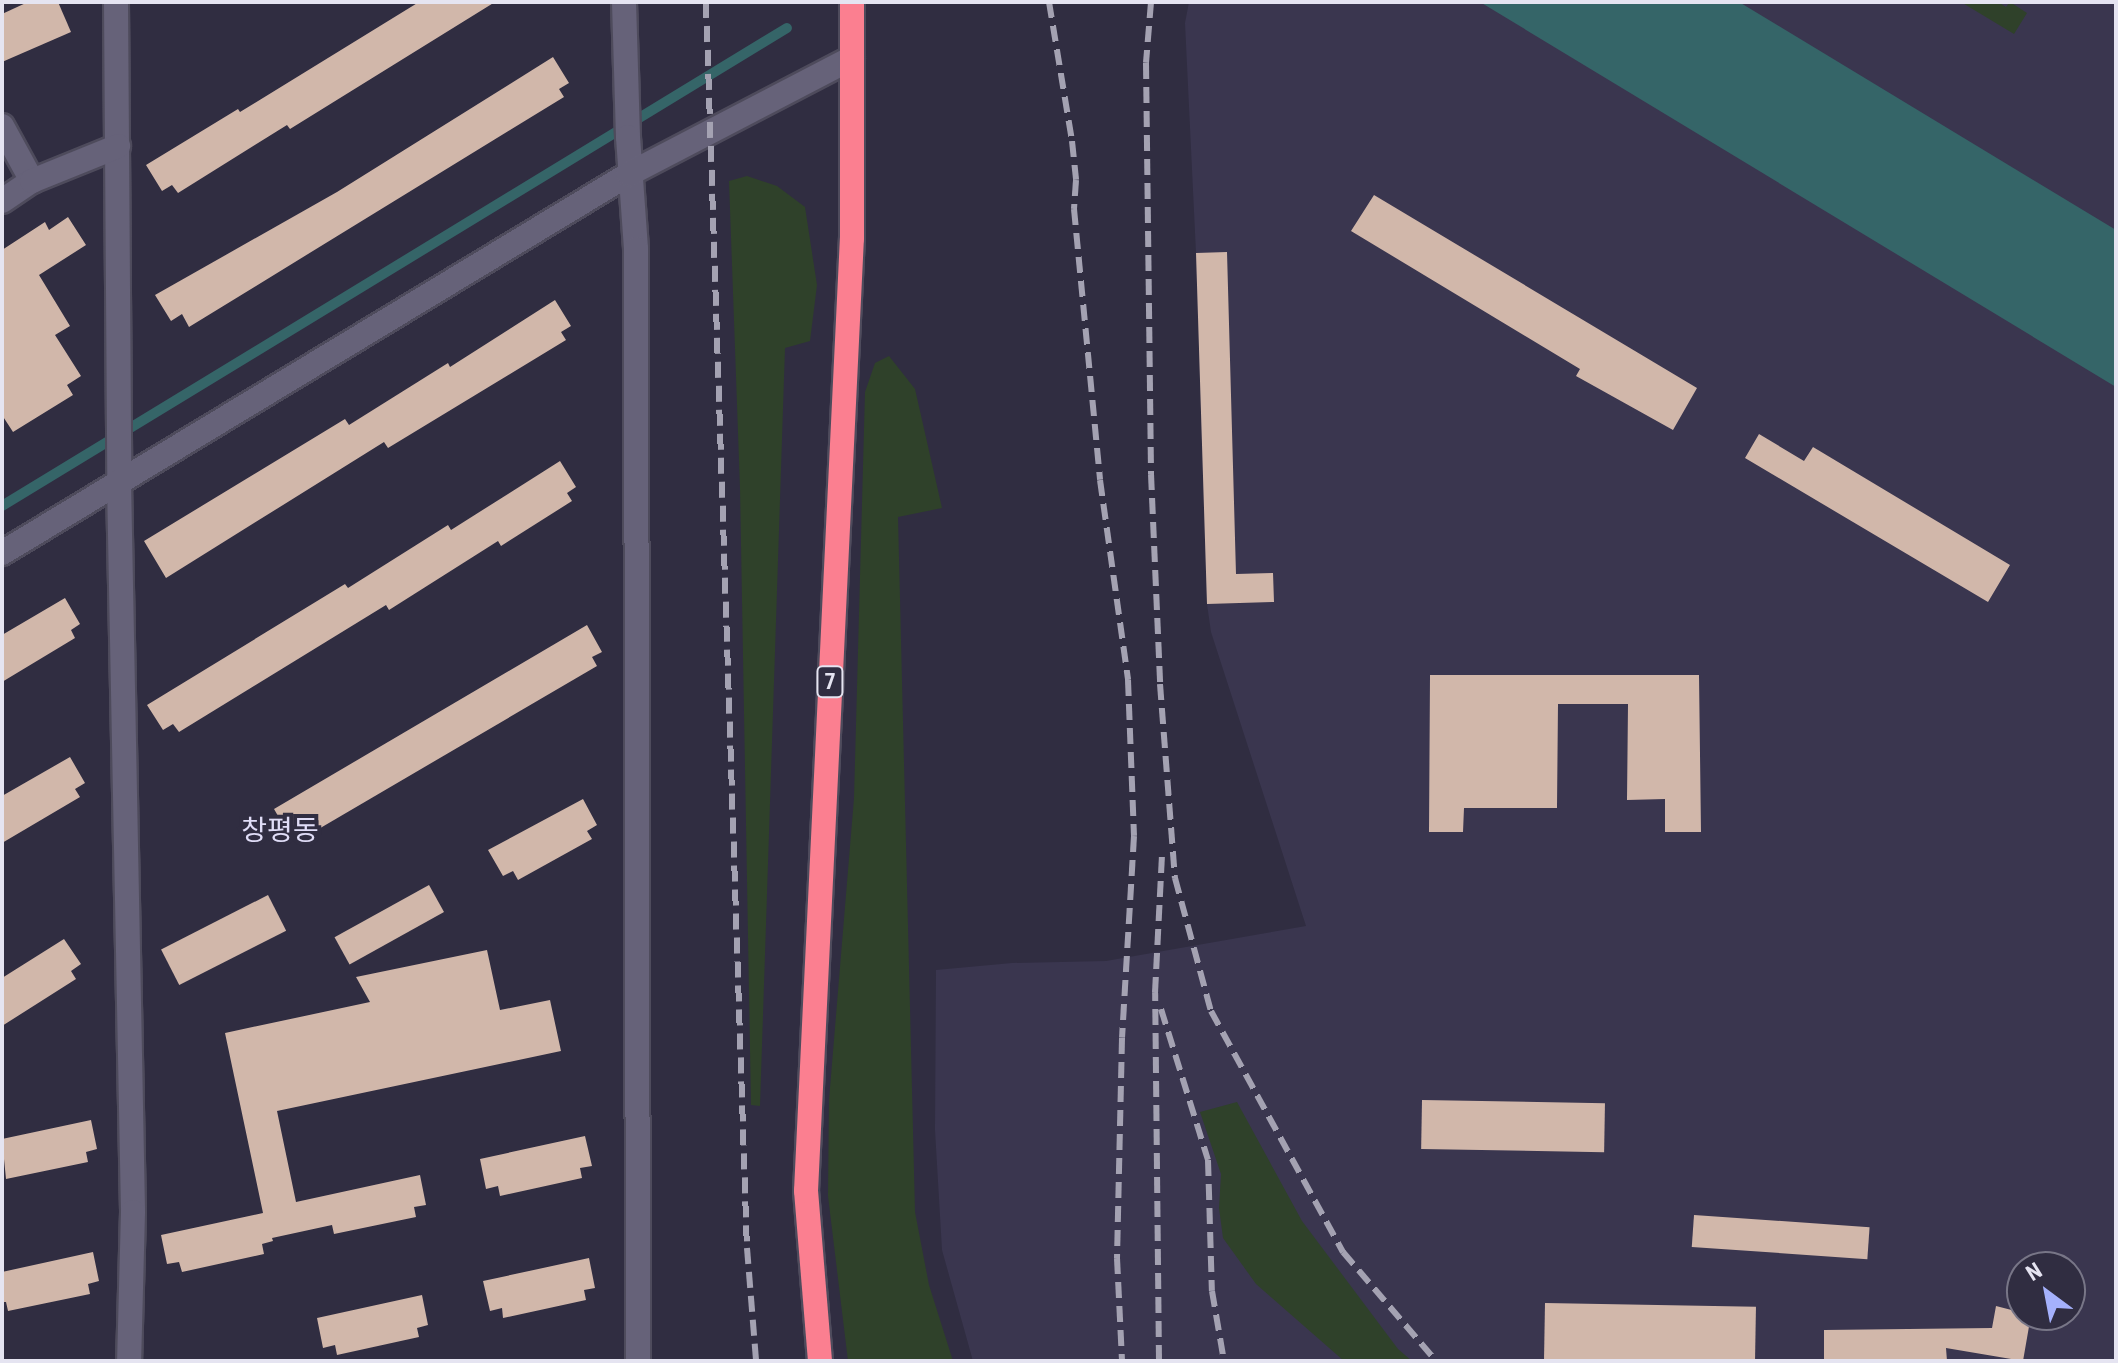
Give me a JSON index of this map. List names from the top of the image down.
{
  "streets": {
    "highway": ["7"]
  },
  "districts": ["창평동"],
  "north": "top left"
}
